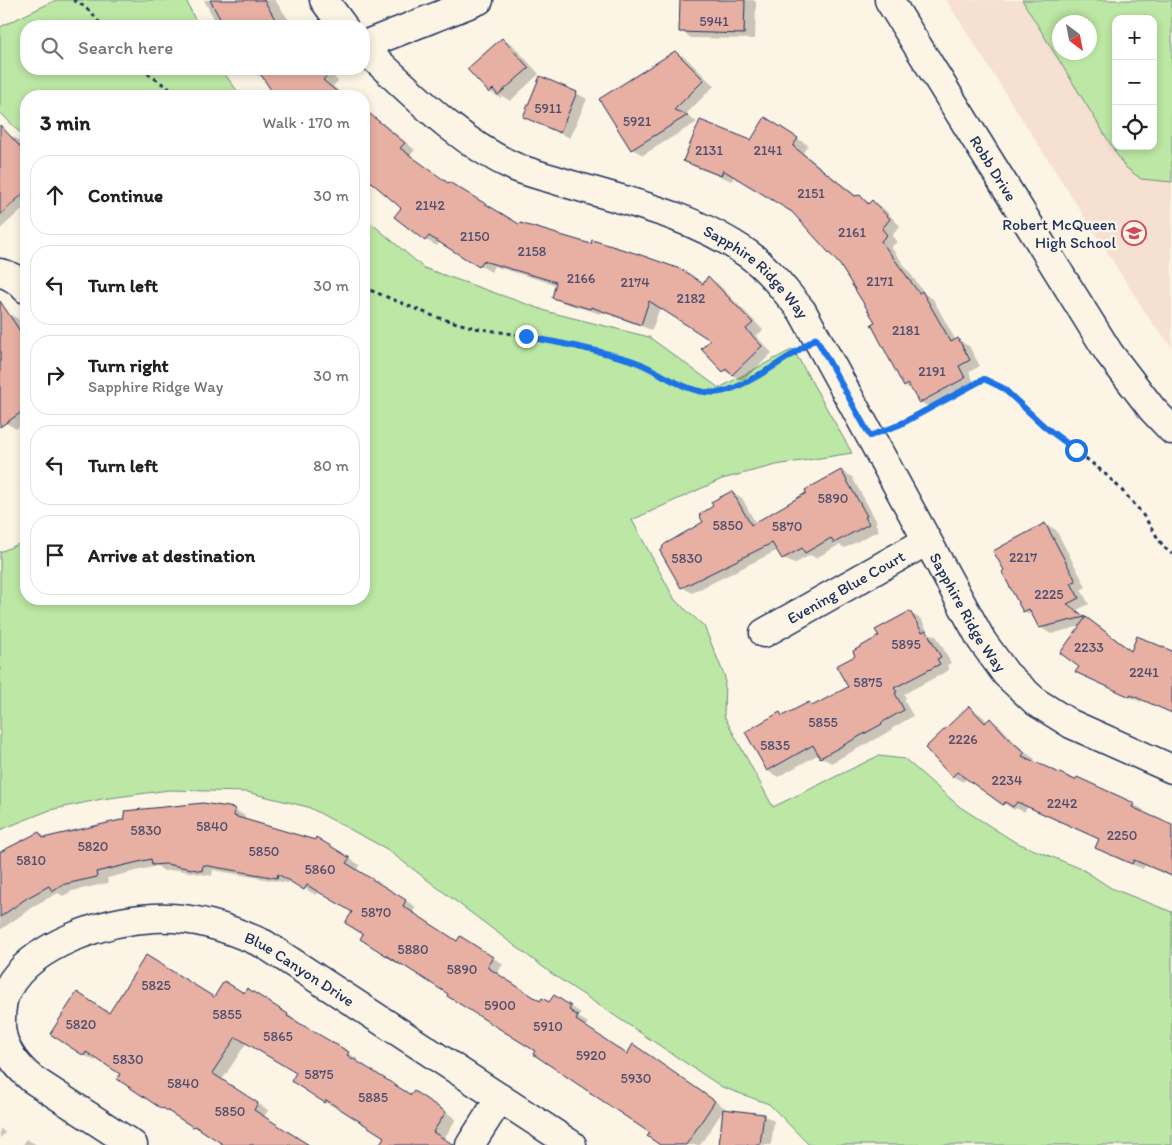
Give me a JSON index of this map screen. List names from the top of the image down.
{
  "streets": {
    "street": [
      "Robb Drive",
      "Sapphire Ridge Way",
      "Evening Blue Court",
      "Blue Canyon Drive"
    ]
  },
  "crossings": [
    ["Sapphire Ridge Way", "Evening Blue Court"]
  ],
  "places": {
    "school or university": ["Robert McQueen High School"]
  },
  "house_numbers": [
    "5941",
    "5911",
    "5921",
    "2131",
    "2141",
    "2151",
    "2142",
    "2161",
    "2150",
    "2158",
    "2166",
    "2171",
    "2174",
    "2182",
    "2181",
    "2191",
    "5890",
    "5850",
    "5870",
    "2217",
    "5830",
    "2225",
    "5895",
    "2233",
    "2241",
    "5875",
    "5855",
    "2226",
    "5835",
    "2234",
    "2242",
    "5840",
    "5830",
    "2250",
    "5820",
    "5850",
    "5810",
    "5860",
    "5870",
    "5880",
    "5890",
    "5825",
    "5900",
    "5855",
    "5820",
    "5910",
    "5865",
    "5920",
    "5830",
    "5875",
    "5930",
    "5840",
    "5885",
    "5850"
  ],
  "north": "bottom right",
  "page": {
    "map_buttons": ["+", "−"],
    "search": "Search here",
    "heading": ["3 min", "Walk · 170 m"],
    "list": [
      ["Continue", "30 m"],
      ["Turn left", "30 m"],
      ["Turn right", "Sapphire Ridge Way", "30 m"],
      ["Turn left", "80 m"],
      "Arrive at destination"
    ]
  }
}
